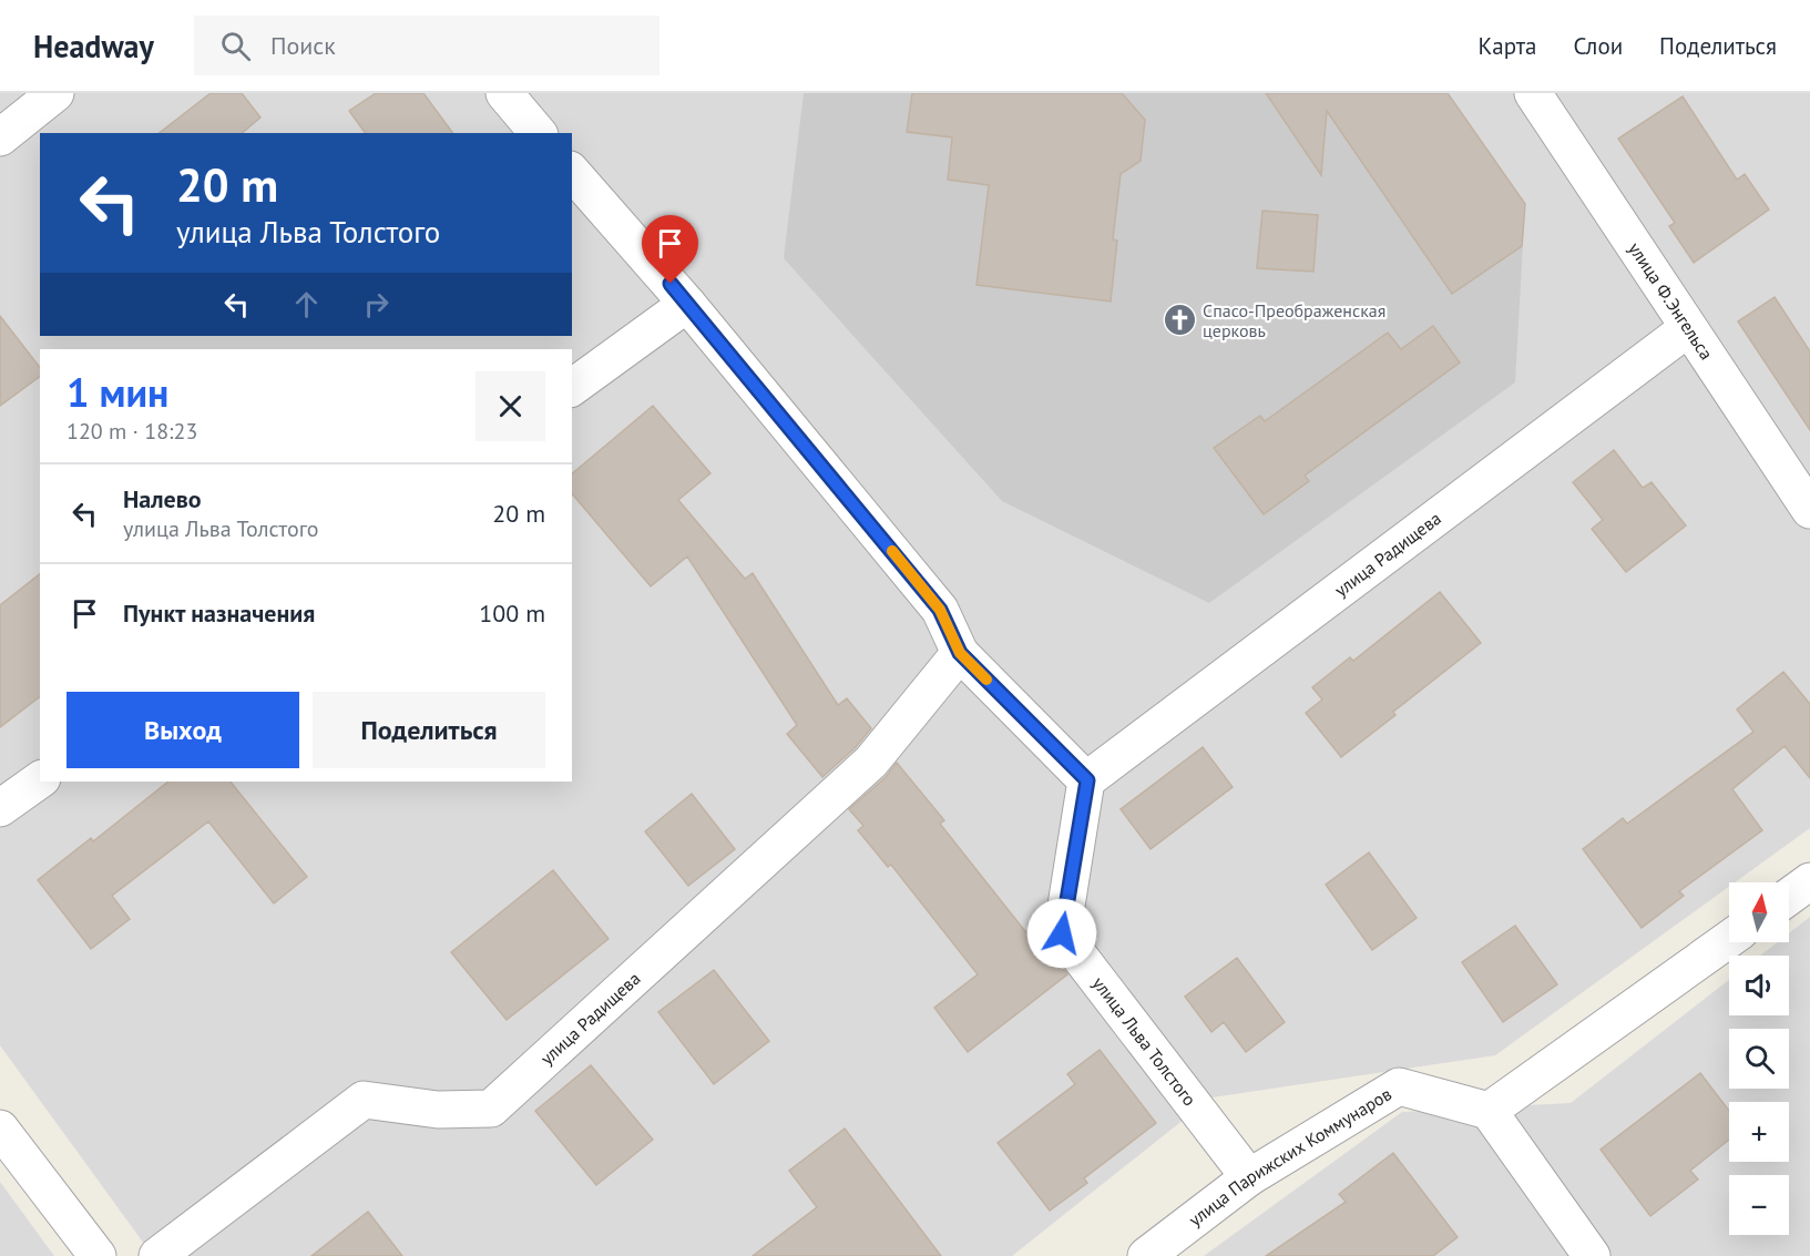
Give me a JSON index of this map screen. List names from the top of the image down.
{
  "streets": {
    "street": [
      "улица Ф.Энгельса",
      "улица Радищева",
      "улица Льва Толстого",
      "улица Парижских Коммунаров"
    ]
  },
  "crossings": [
    ["улица Ф.Энгельса", "улица Радищева"],
    ["улица Радищева", "улица Льва Толстого"],
    ["улица Льва Толстого", "улица Парижских Коммунаров"]
  ],
  "places": {
    "church": ["Спасо-Преображенская церковь"]
  },
  "north": "top",
  "page": {
    "header": "Headway",
    "search": "Поиск",
    "nav": ["Карта", "Слои", "Поделиться"],
    "turn": ["20 m", "улица Льва Толстого"],
    "heading": ["1 мин", "120 m · 18:23"],
    "list": [
      {
        "name": "Налево",
        "note": "улица Льва Толстого",
        "value": "20 m"
      },
      {
        "name": "Пункт назначения",
        "value": "100 m"
      }
    ],
    "buttons": ["Выход", "Поделиться"],
    "map_buttons": ["+", "−"]
  }
}
